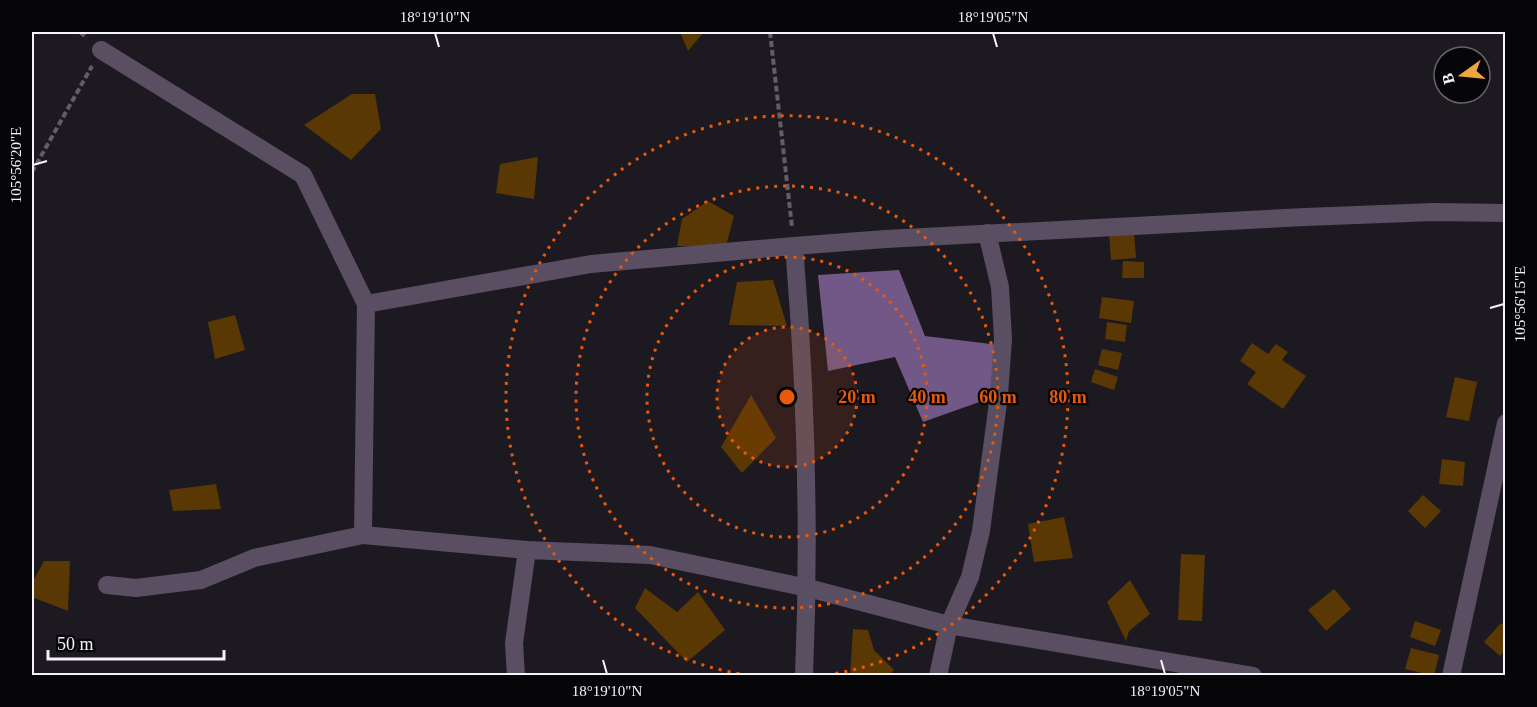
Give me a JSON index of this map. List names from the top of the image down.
{
  "scale_bar": "50 m",
  "north": "left",
  "coordinates": [
    "18°19'10\"N",
    "18°19'05\"N",
    "105°56'20\"E",
    "105°56'15\"E"
  ],
  "rings": [
    "20 m",
    "40 m",
    "60 m",
    "80 m"
  ]
}
